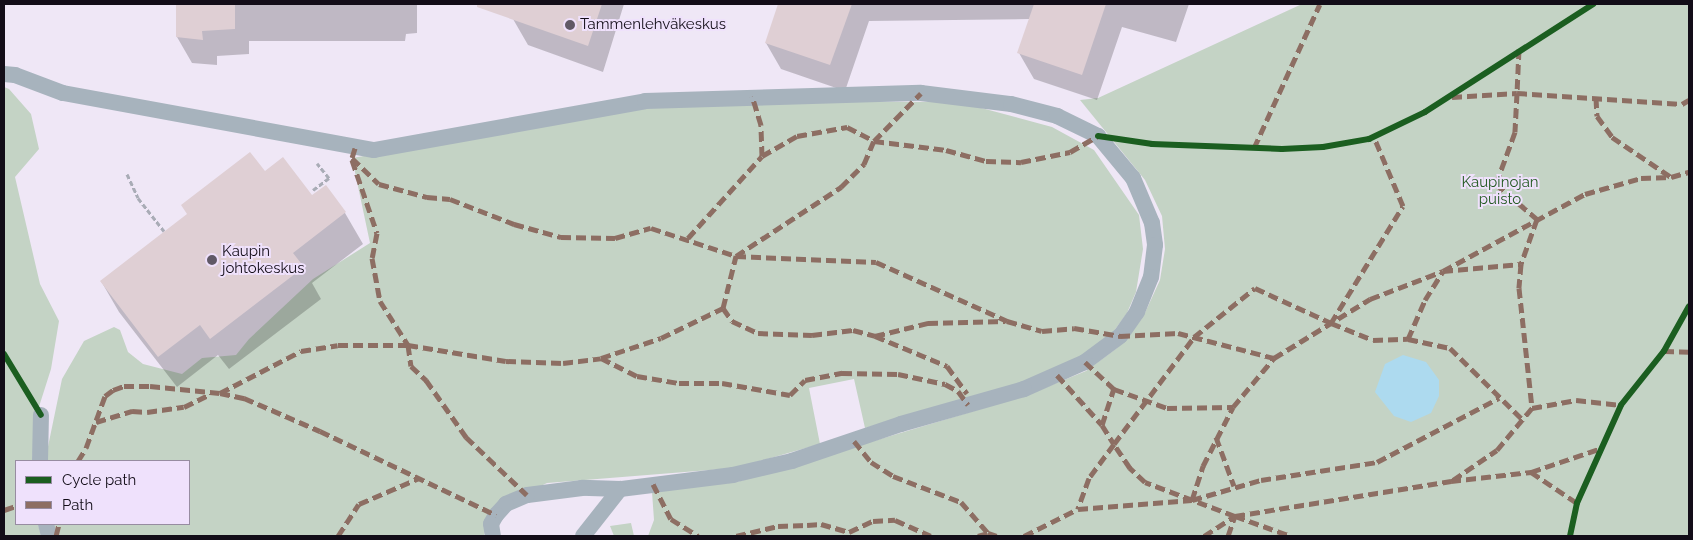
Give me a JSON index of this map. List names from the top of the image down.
{
  "parks": ["Kaupinojan puisto"],
  "places": ["Tammenlehväkeskus", "Kaupin johtokeskus"],
  "legend": ["Cycle path", "Path"]
}
